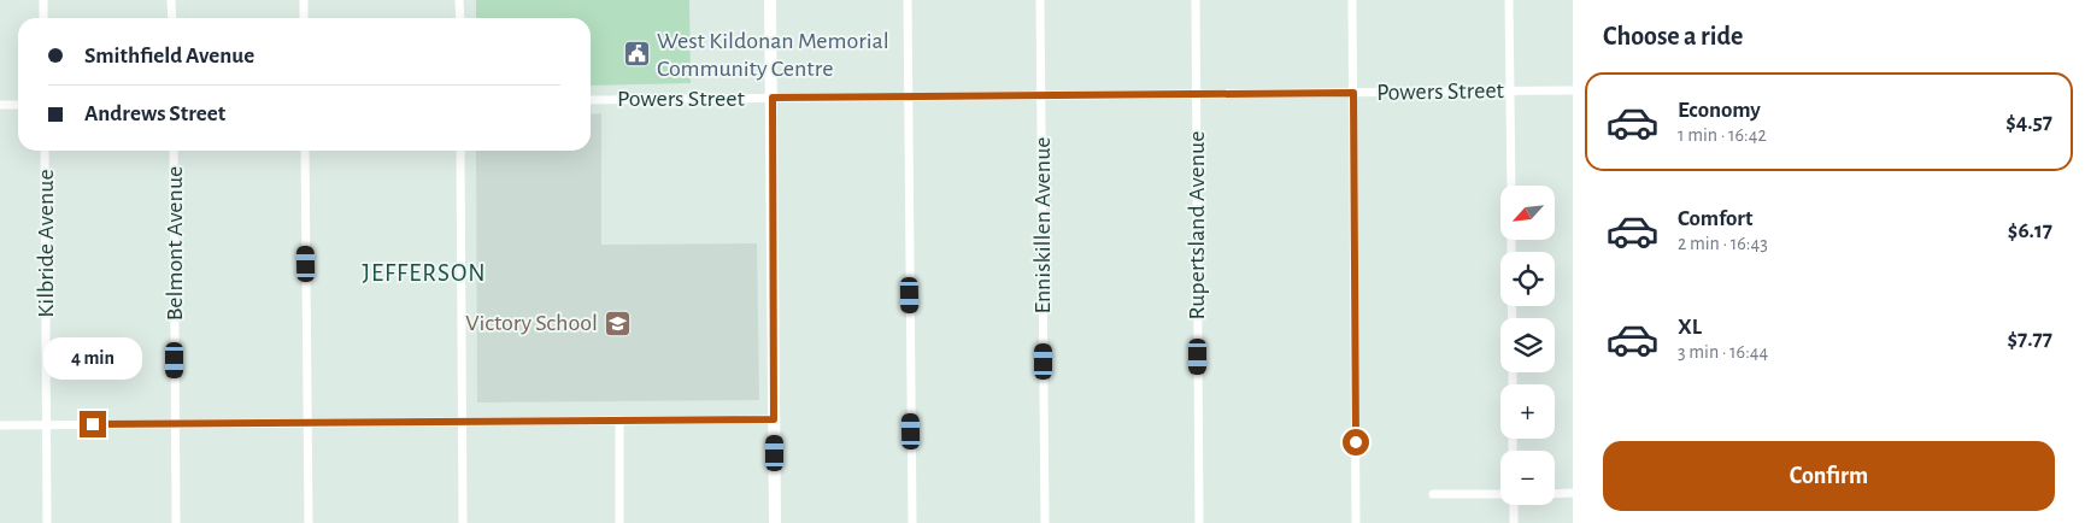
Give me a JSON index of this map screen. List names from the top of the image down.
{
  "streets": {
    "street": [
      "Powers Street",
      "Enniskillen Avenue",
      "Rupertsland Avenue",
      "Kilbride Avenue",
      "Belmont Avenue"
    ]
  },
  "crossings": [
    ["Powers Street", "Enniskillen Avenue"],
    ["Powers Street", "Rupertsland Avenue"]
  ],
  "districts": ["JEFFERSON"],
  "places": {
    "public building": ["West Kildonan Memorial Community Centre"],
    "school or university": ["Victory School"]
  },
  "north": "bottom left",
  "page": {
    "heading": "Choose a ride",
    "banner": ["Smithfield Avenue", "Andrews Street"],
    "list": [
      {
        "name": "Economy",
        "note": "1 min · 16:42",
        "value": "$4.57"
      },
      {
        "name": "Comfort",
        "note": "2 min · 16:43",
        "value": "$6.17"
      },
      {
        "name": "XL",
        "note": "3 min · 16:44",
        "value": "$7.77"
      }
    ],
    "map_buttons": ["+", "−"],
    "bubble": "4 min",
    "buttons": "Confirm"
  }
}
